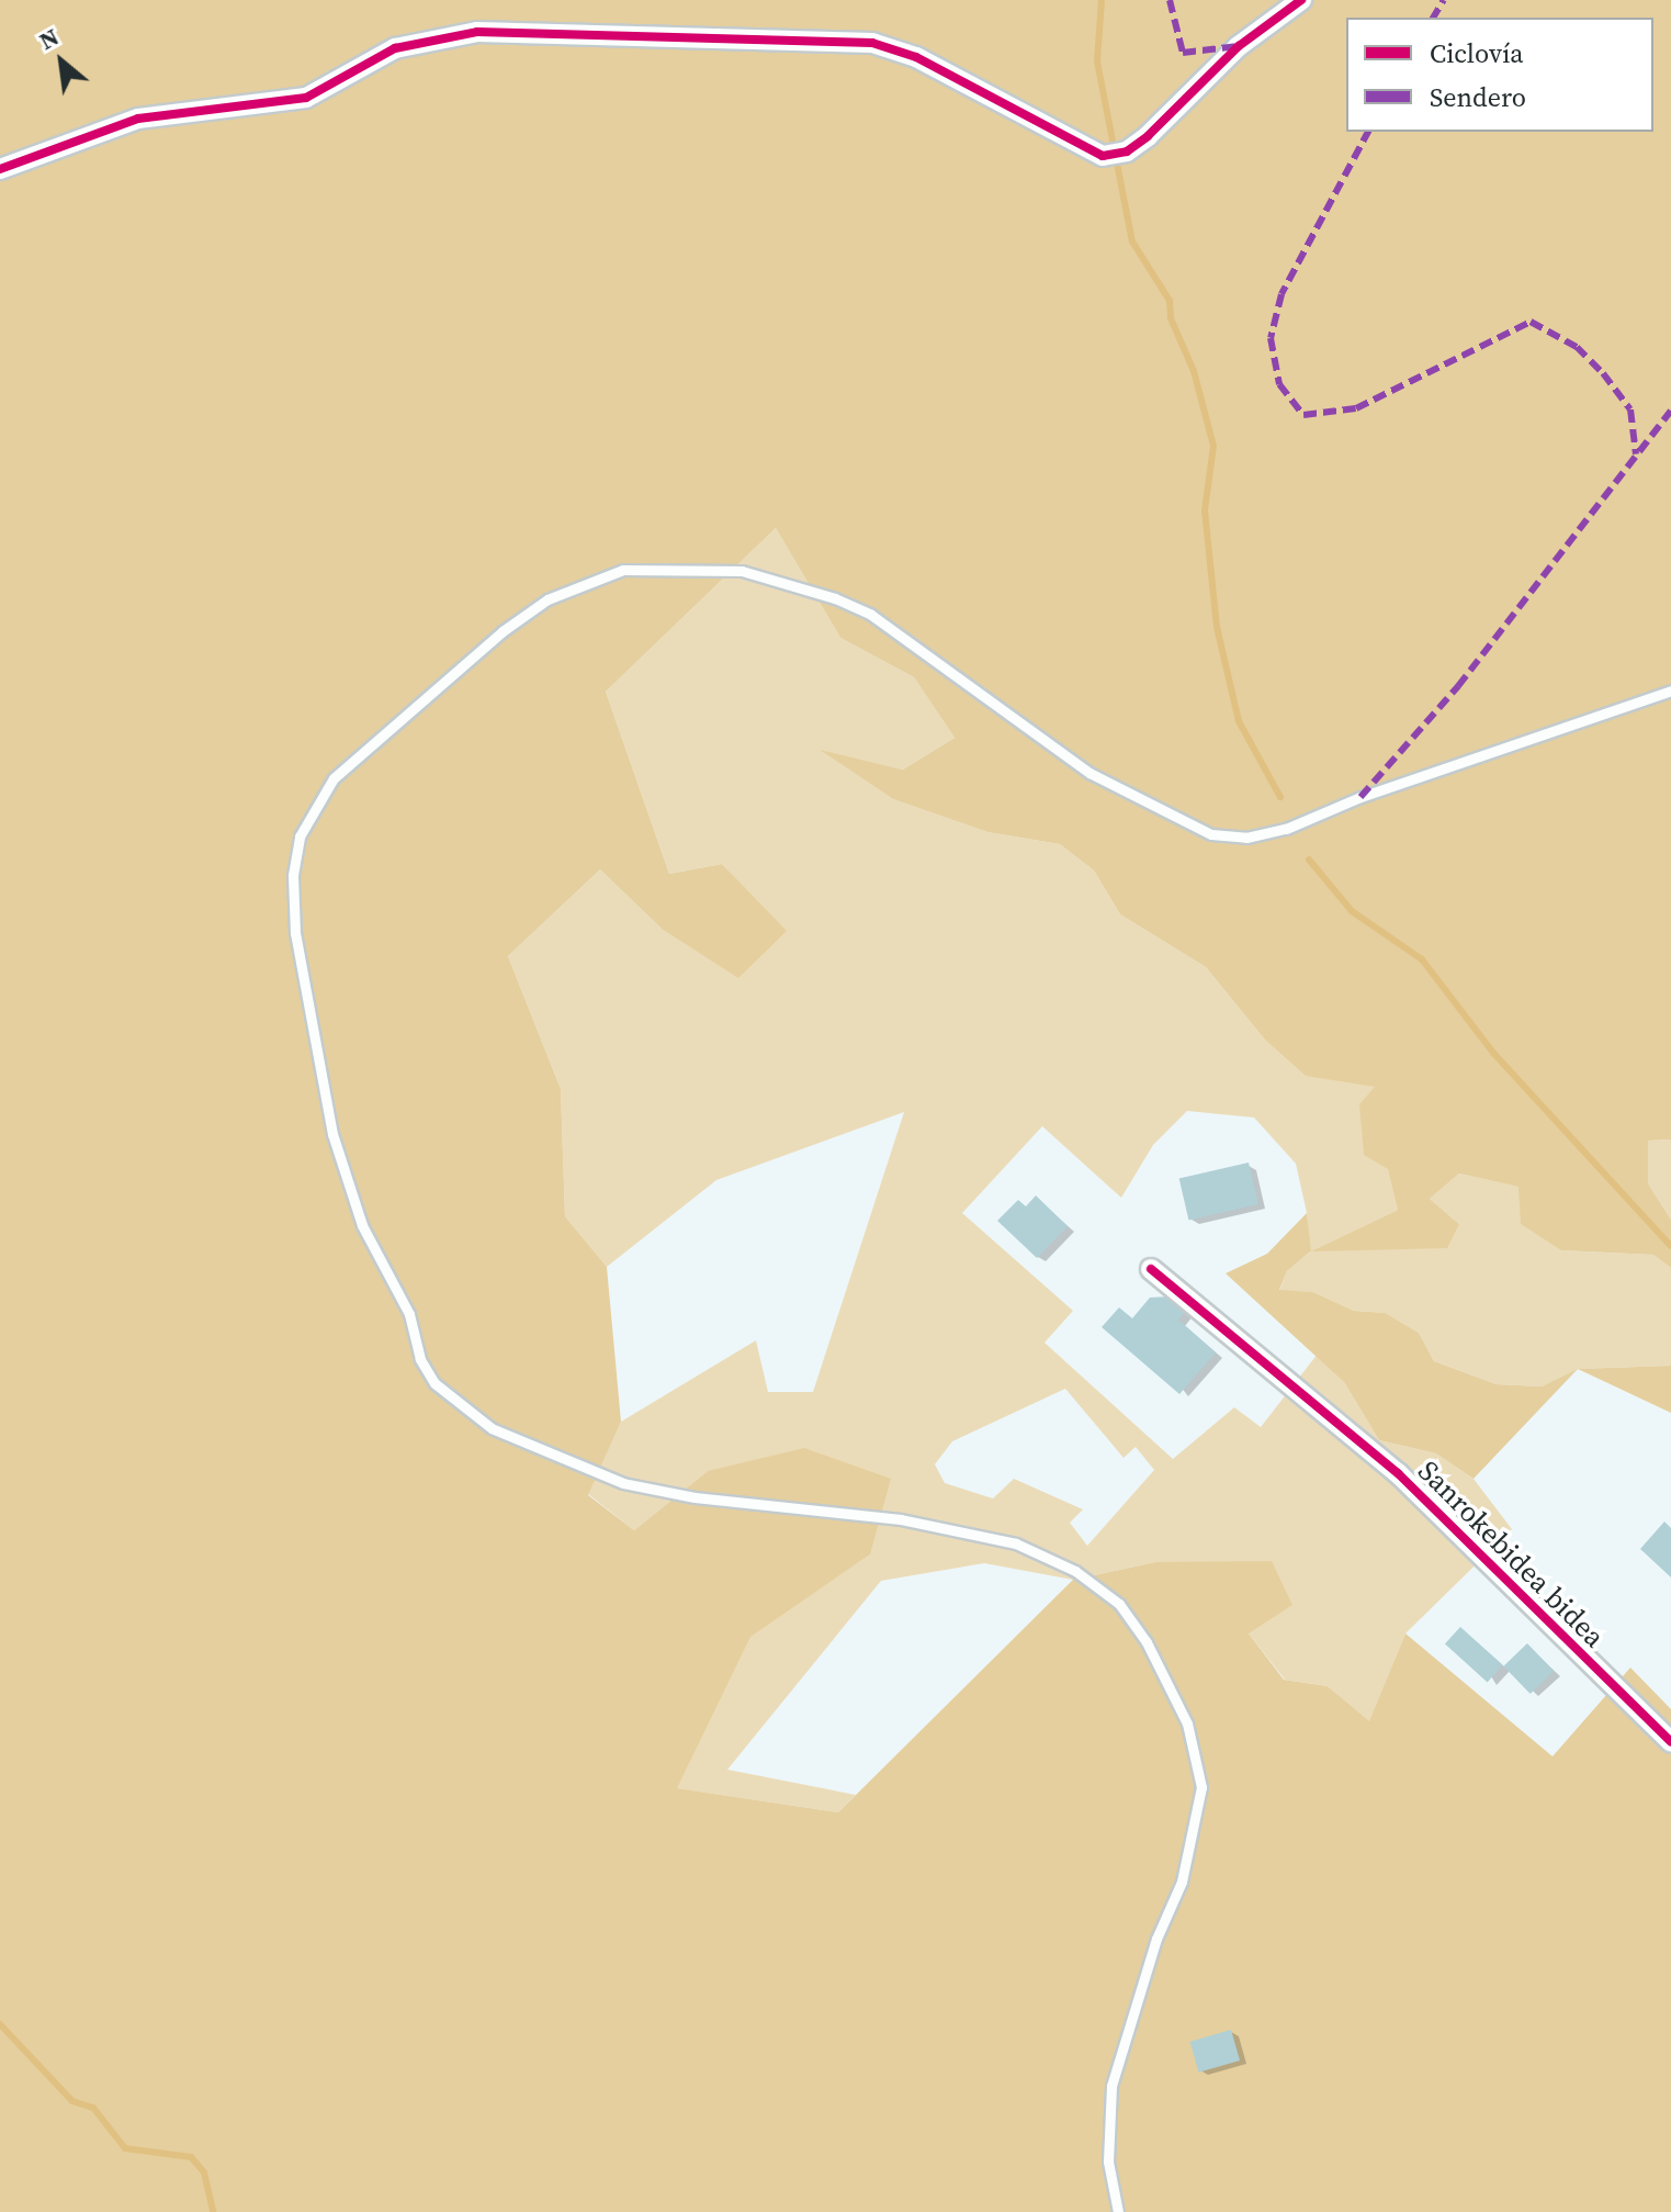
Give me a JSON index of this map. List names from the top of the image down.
{
  "streets": {
    "street": ["Sanrokebidea bidea"]
  },
  "legend": ["Ciclovía", "Sendero"],
  "north": "top left"
}
